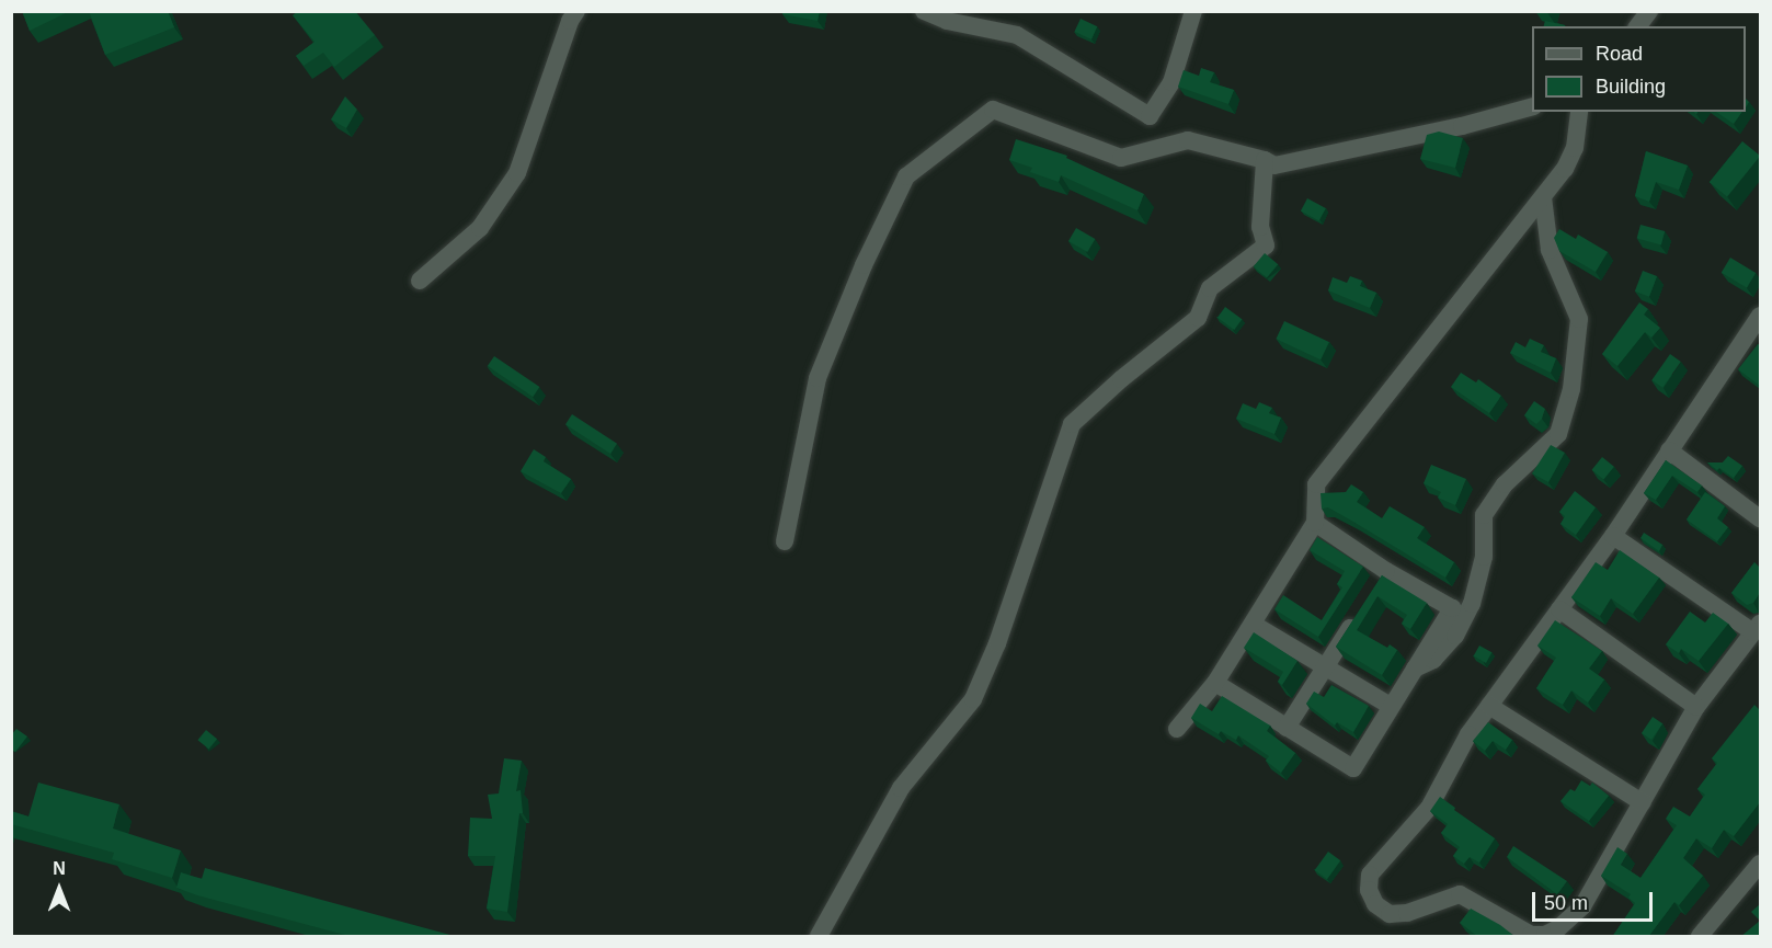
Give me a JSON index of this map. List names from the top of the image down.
{
  "legend": ["Road", "Building"],
  "scale_bar": "50 m",
  "north": "top"
}
